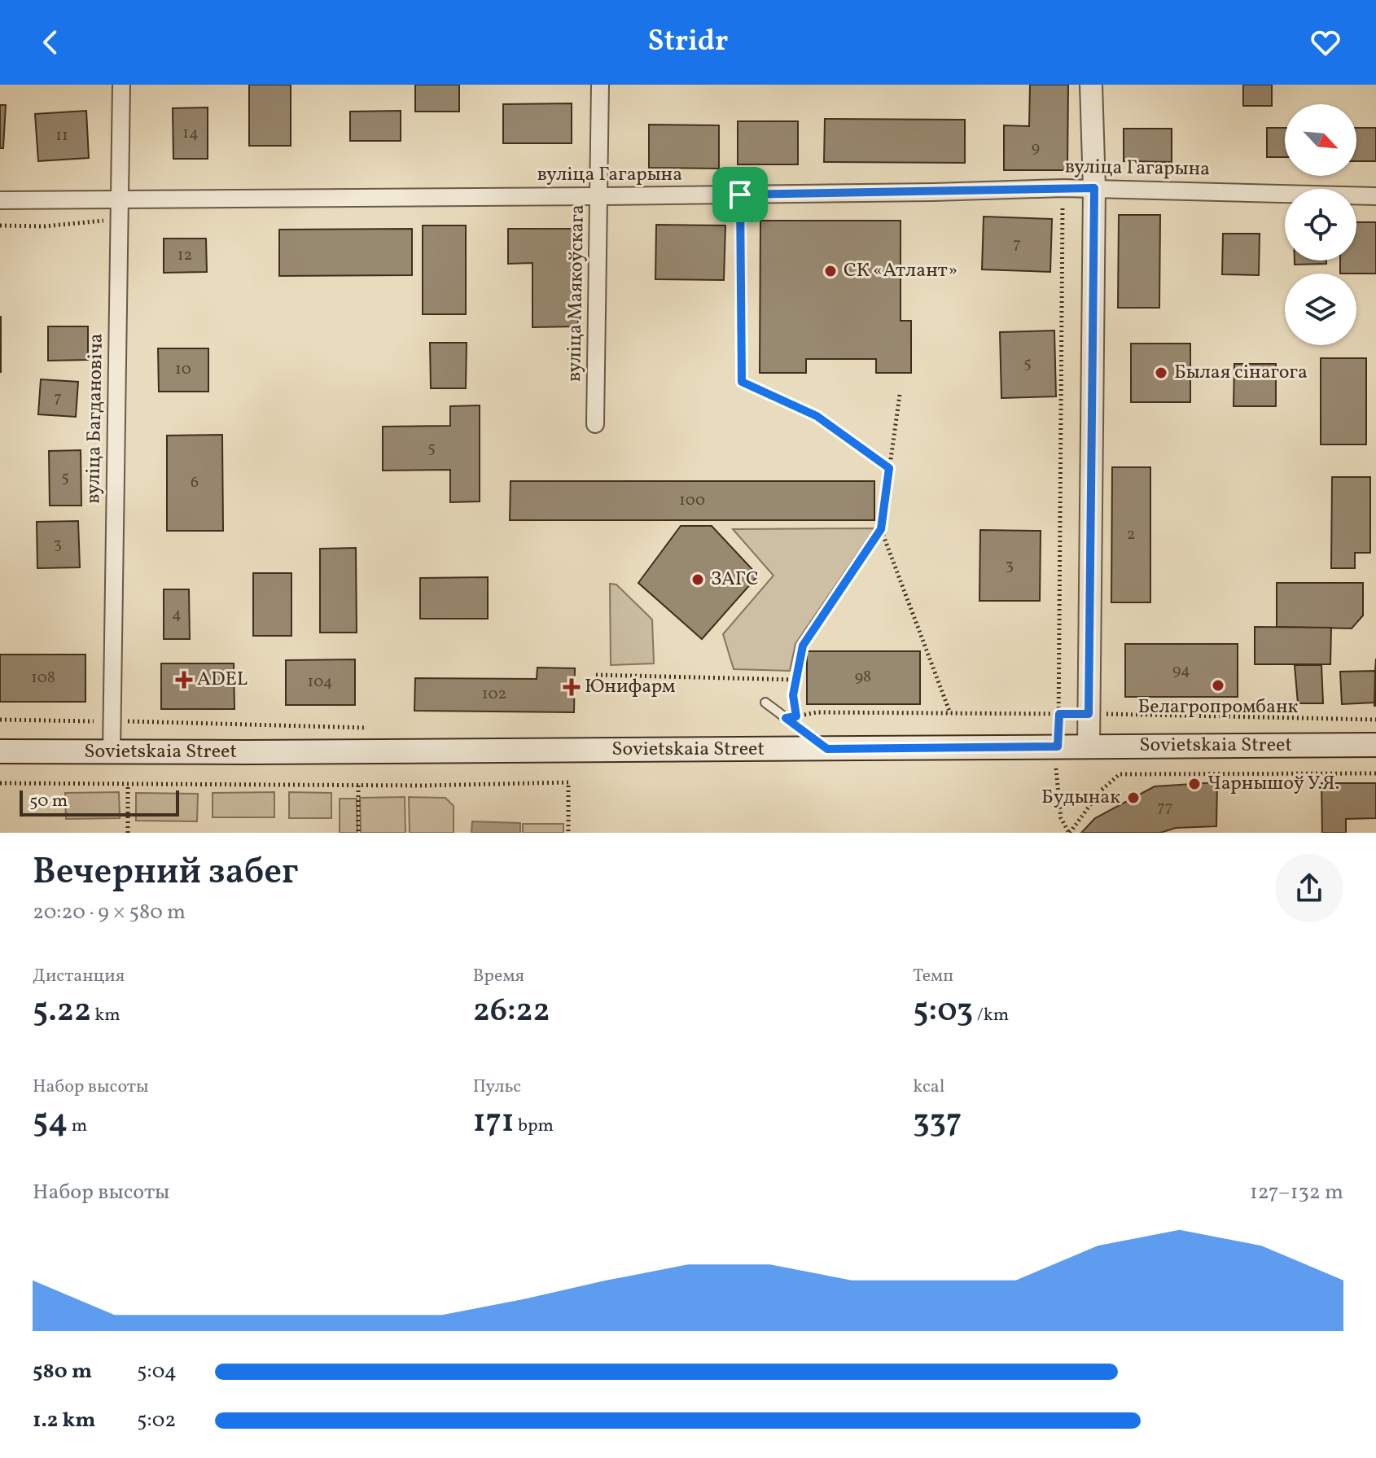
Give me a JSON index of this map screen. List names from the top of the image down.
{
  "streets": {
    "main road": ["Sovietskaia Street"],
    "street": ["вуліца Гагарына", "вуліца Маякоўскага", "вуліца Багдановіча"]
  },
  "crossings": [
    ["вуліца Гагарына", "вуліца Маякоўскага"],
    ["вуліца Гагарына", "вуліца Багдановіча"],
    ["вуліца Багдановіча", "Sovietskaia Street"]
  ],
  "places": {
    "other": [
      "СК «Атлант»",
      "Былая сінагога",
      "ЗАГС",
      "Белагропромбанк",
      "Чарнышоў У.Я.",
      "Будынак"
    ],
    "health": ["ADEL", "Юнифарм"]
  },
  "house_numbers": [
    "14",
    "11",
    "9",
    "7",
    "12",
    "5",
    "10",
    "7",
    "5",
    "5",
    "6",
    "100",
    "2",
    "3",
    "3",
    "4",
    "94",
    "98",
    "108",
    "104",
    "102",
    "77"
  ],
  "scale_bar": "50 m",
  "north": "bottom right",
  "page": {
    "header": "Stridr",
    "scale": "50 m",
    "heading": ["Вечерний забег", "20:20 · 9 × 580 m"],
    "stats": [
      ["Дистанция", "5.22 km"],
      ["Время", "26:22"],
      ["Темп", "5:03 /km"],
      ["Набор высоты", "54 m"],
      ["Пульс", "171 bpm"],
      ["kcal", "337"]
    ],
    "chart": ["Набор высоты", "127–132 m"],
    "list": [
      {
        "name": "580 m",
        "note": "5:04"
      },
      {
        "name": "1.2 km",
        "note": "5:02"
      }
    ]
  }
}
